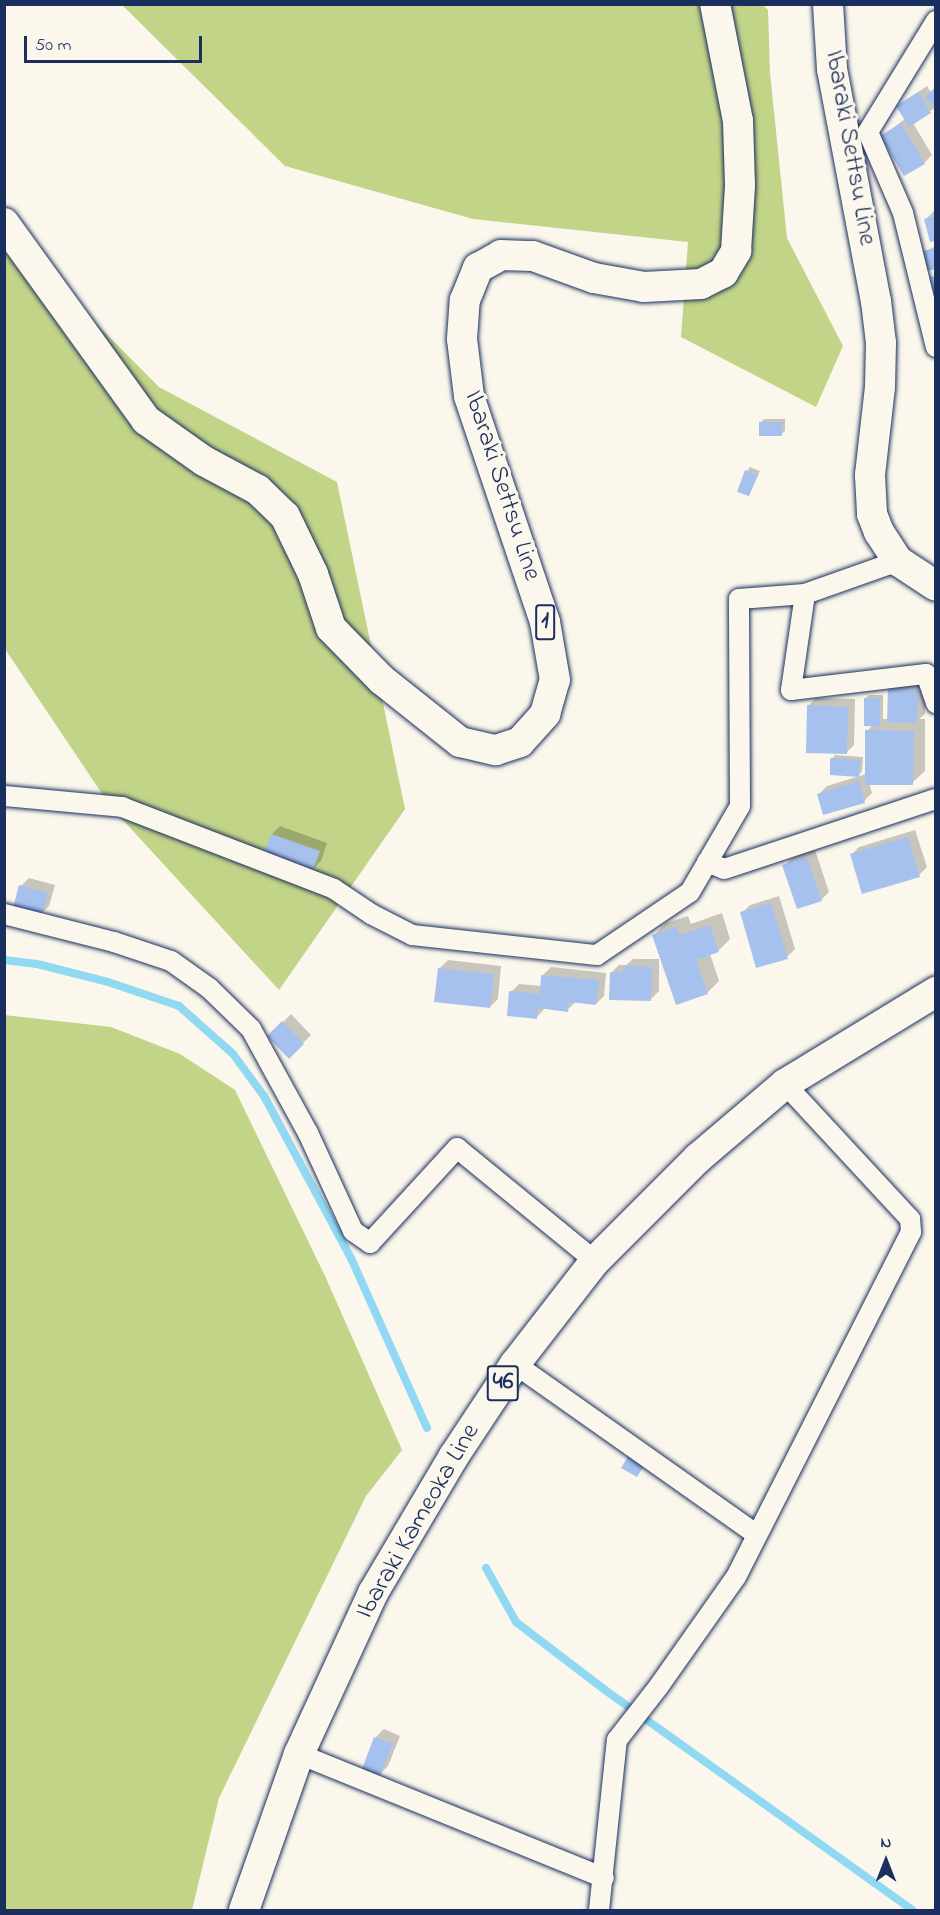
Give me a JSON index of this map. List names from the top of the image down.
{
  "streets": {
    "main road": [
      "Ibaraki Settsu Line",
      "1",
      "46",
      "Ibaraki Kameoka Line"
    ]
  },
  "scale_bar": "50 m",
  "north": "top"
}
